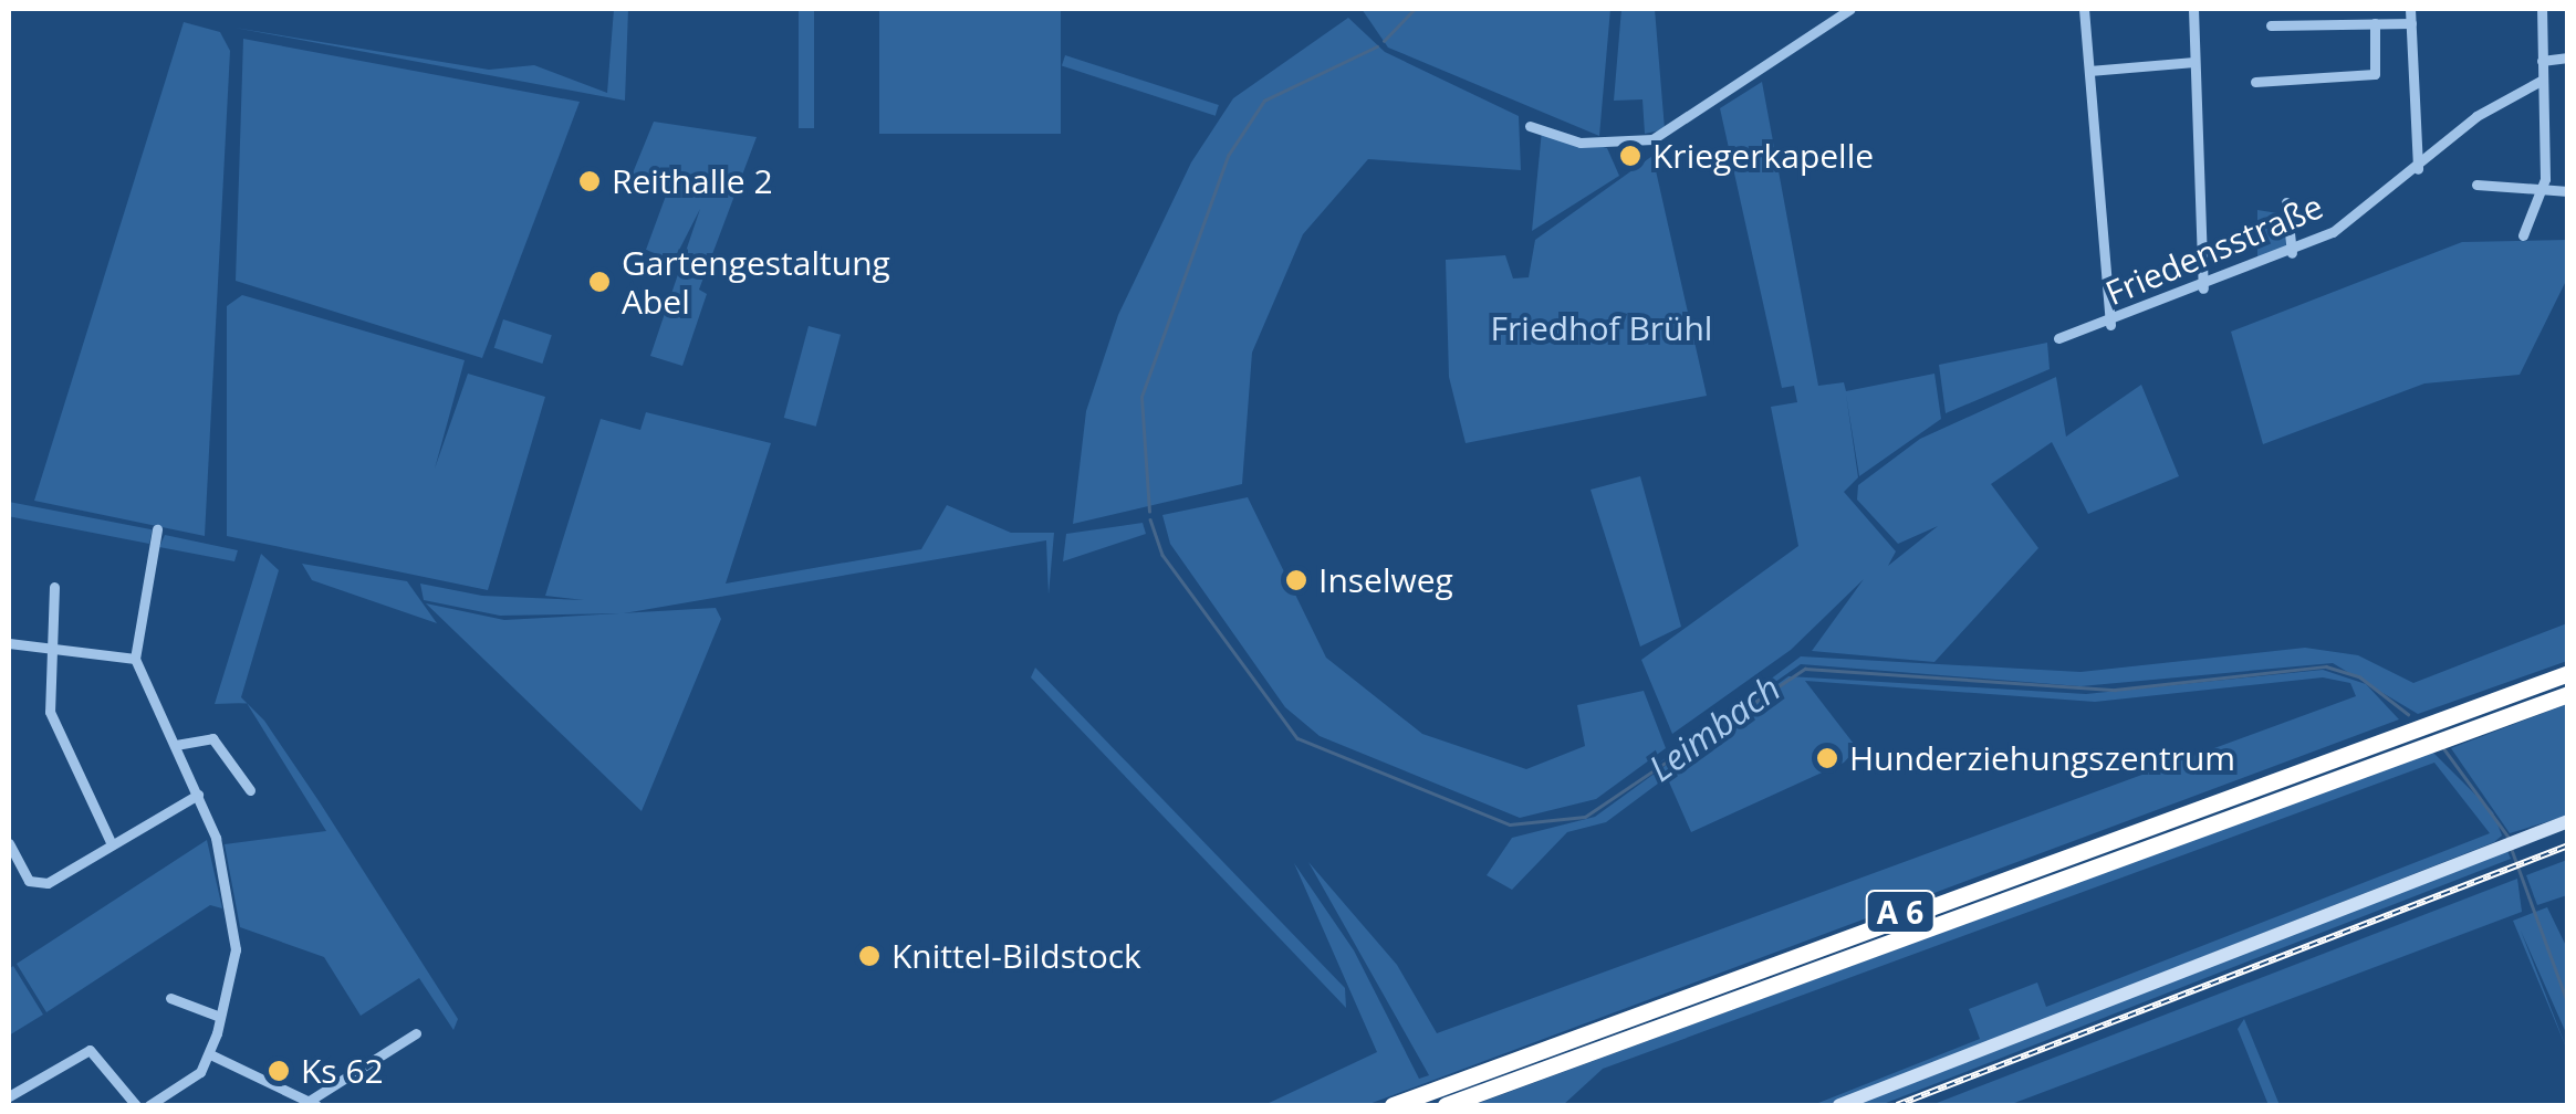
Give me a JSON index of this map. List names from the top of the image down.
{
  "streets": {
    "highway": ["A 6"],
    "street": ["Friedensstraße"]
  },
  "water": ["Leimbach"],
  "parks": ["Friedhof Brühl"],
  "places": [
    "Kriegerkapelle",
    "Reithalle 2",
    "Gartengestaltung Abel",
    "Inselweg",
    "Hunderziehungszentrum",
    "Knittel-Bildstock",
    "Ks 62"
  ]
}
